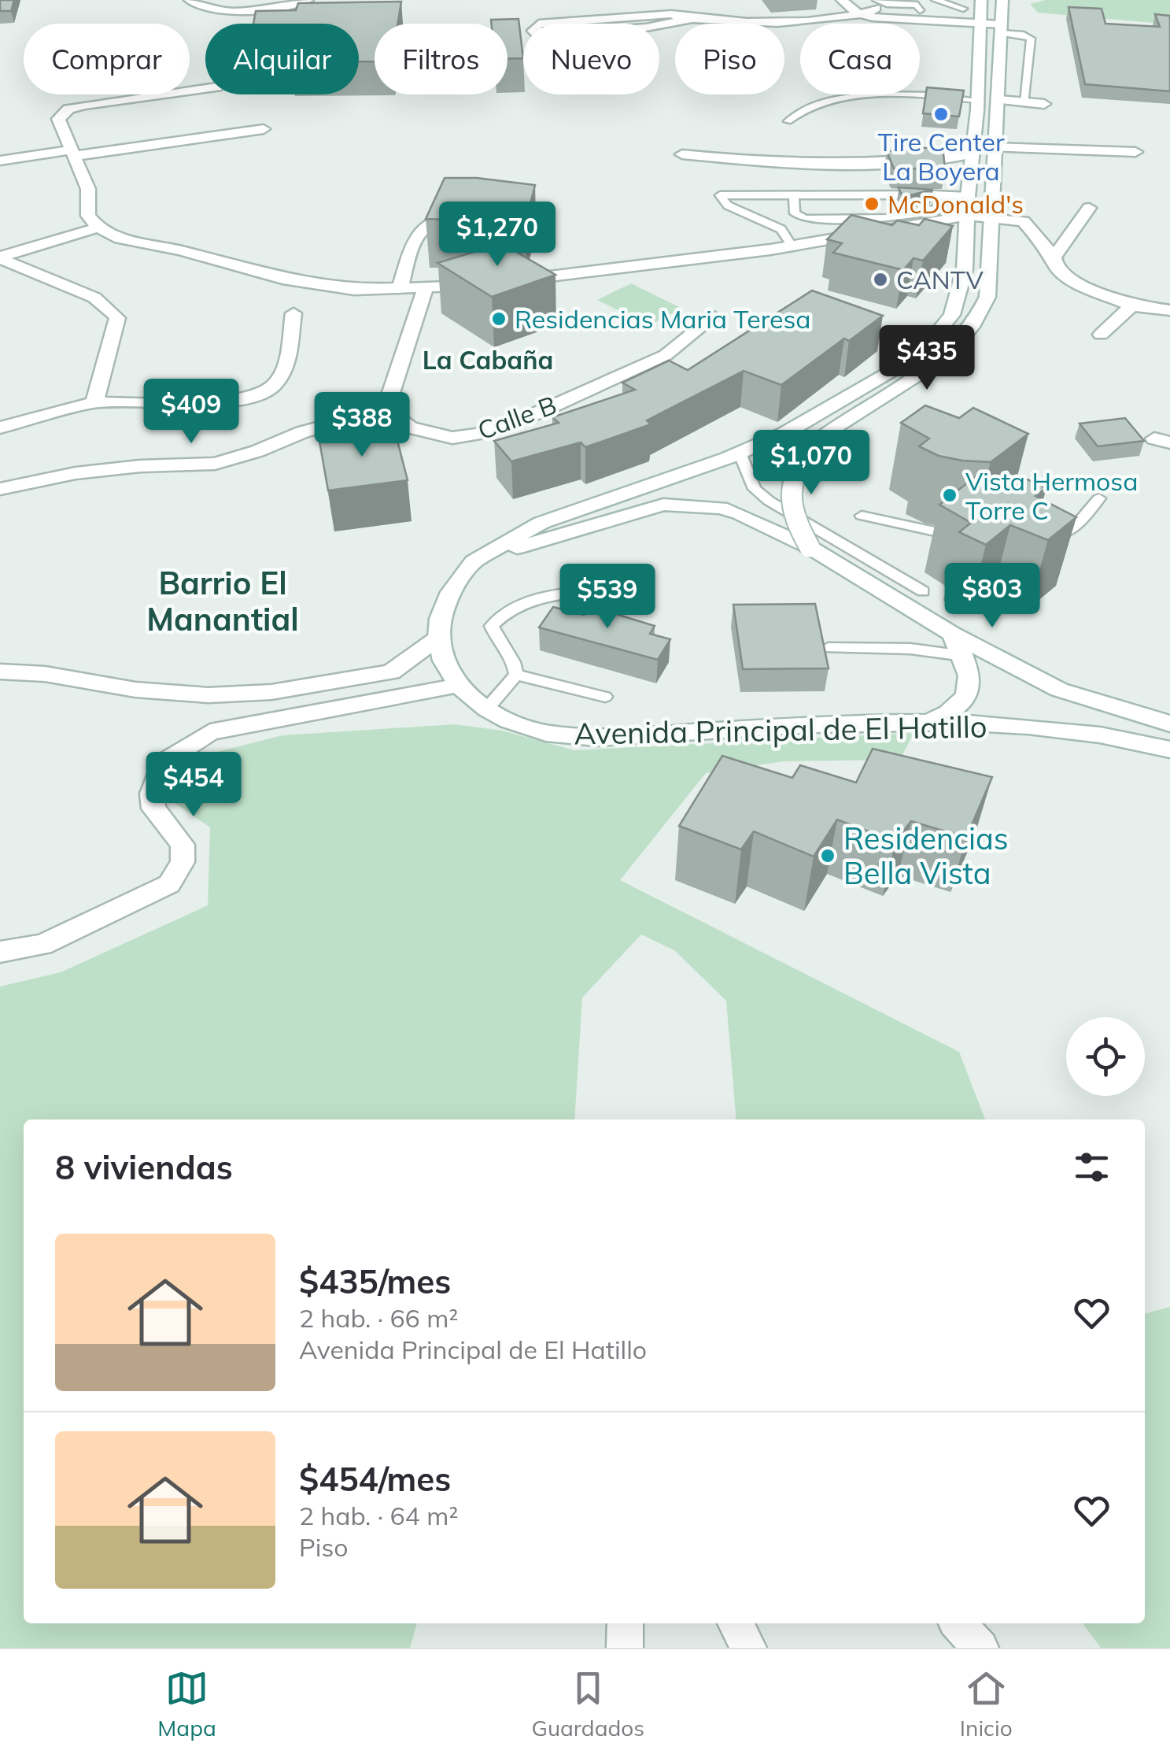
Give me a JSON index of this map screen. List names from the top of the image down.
{
  "streets": {
    "street": ["Calle B", "Avenida Principal de El Hatillo"]
  },
  "districts": ["La Cabaña", "Barrio El Manantial"],
  "places": [
    "Tire Center La Boyera",
    "McDonald's",
    "CANTV",
    "Residencias Maria Teresa",
    "Vista Hermosa Torre C",
    "Residencias Bella Vista"
  ],
  "page": {
    "chip": [
      "Comprar",
      "Alquilar",
      "Filtros",
      "Nuevo",
      "Piso",
      "Casa"
    ],
    "price": [
      "$1,270",
      "$435",
      "$409",
      "$388",
      "$1,070",
      "$803",
      "$539",
      "$454"
    ],
    "heading": "8 viviendas",
    "list": [
      {
        "name": "$435/mes",
        "note": "2 hab. · 66 m² · Avenida Principal de El Hatillo"
      },
      {
        "name": "$454/mes",
        "note": "2 hab. · 64 m² · Piso"
      }
    ],
    "tabs": ["Mapa", "Guardados", "Inicio"]
  }
}
